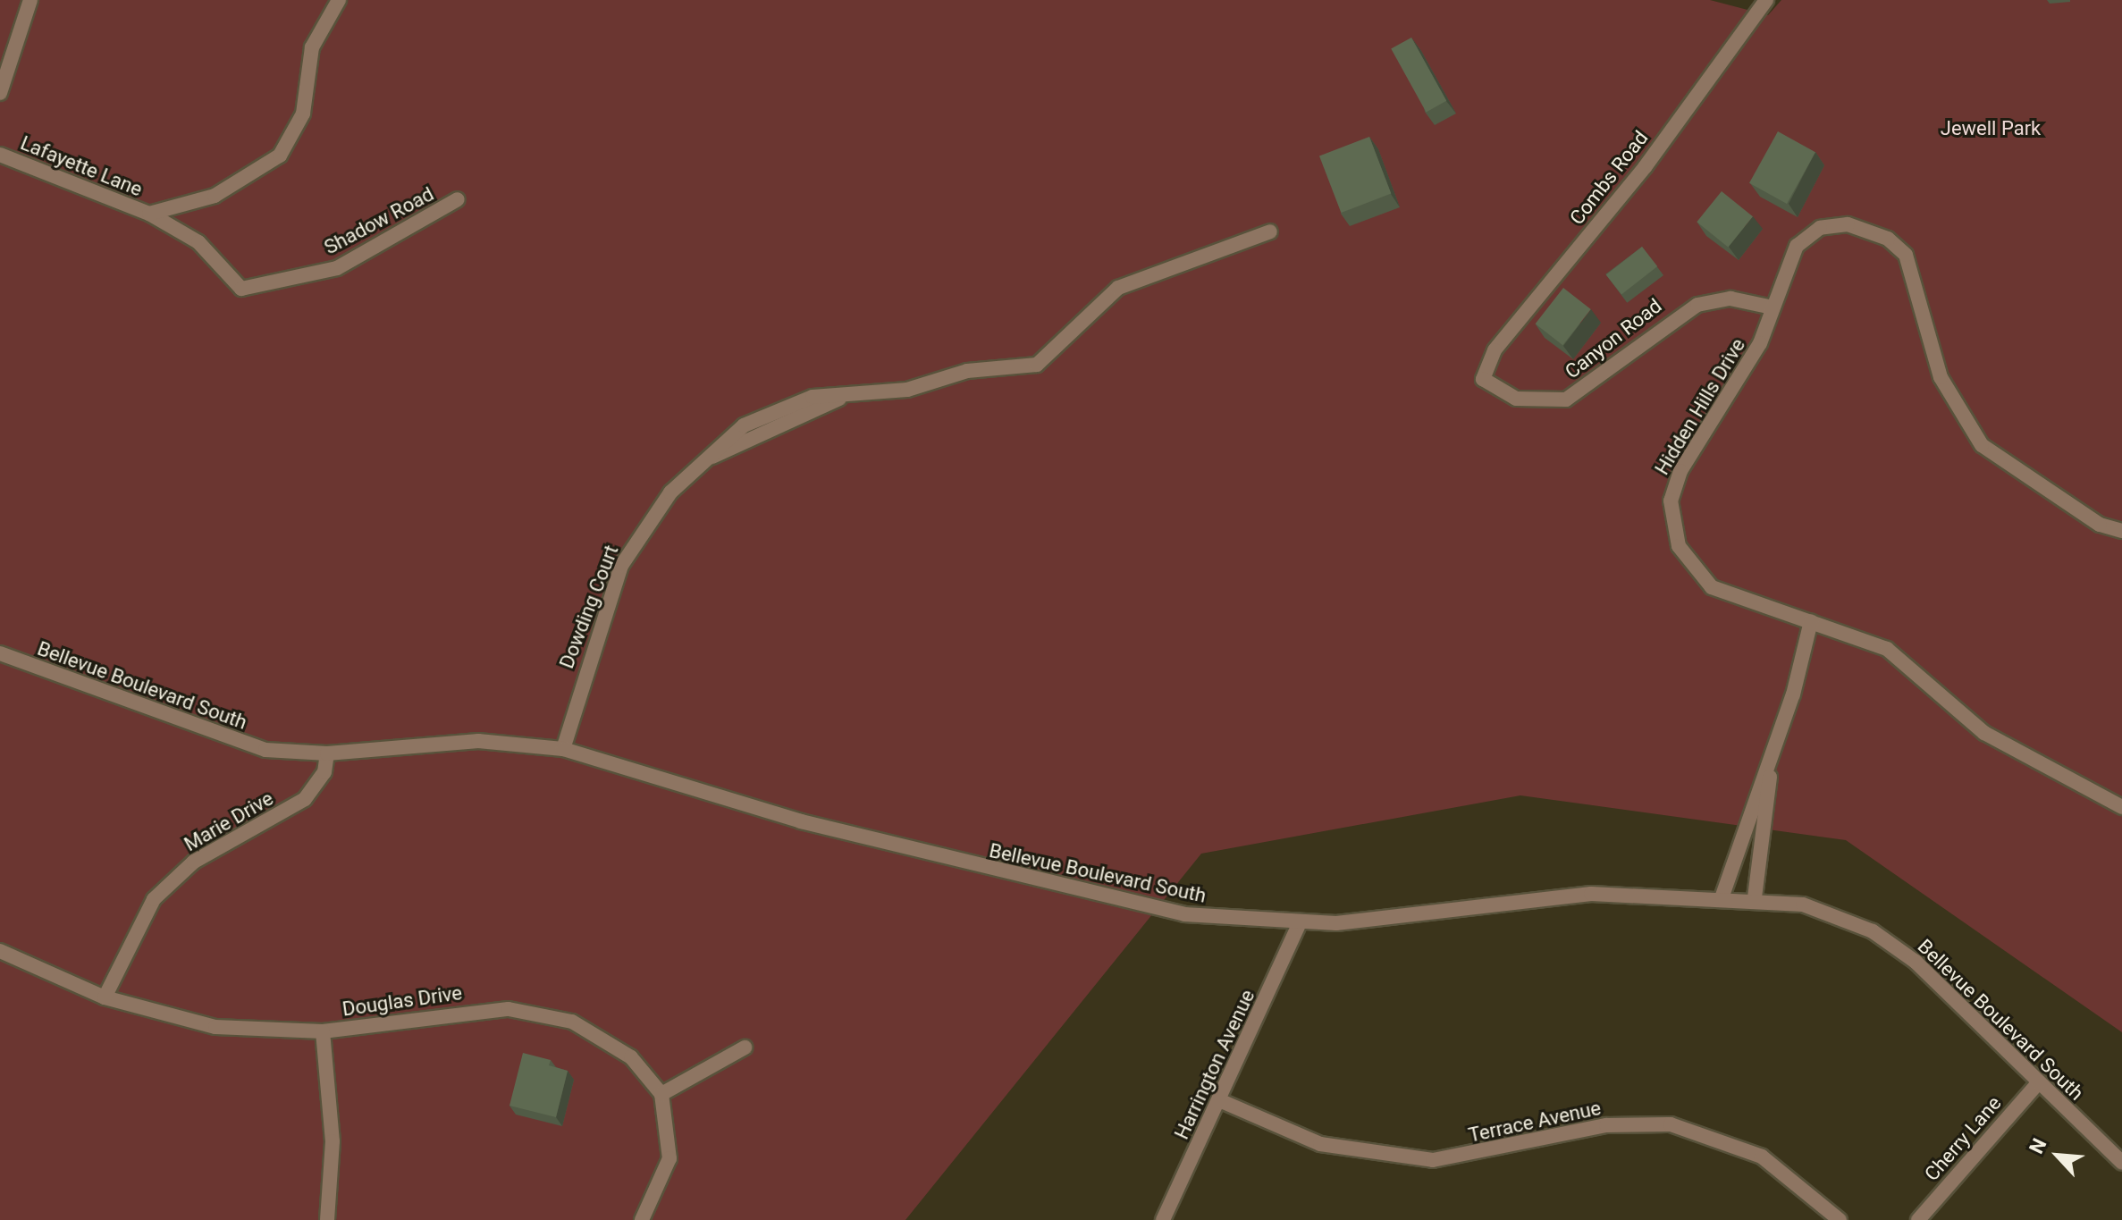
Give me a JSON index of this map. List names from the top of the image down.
{
  "streets": {
    "street": [
      "Lafayette Lane",
      "Combs Road",
      "Shadow Road",
      "Canyon Road",
      "Hidden Hills Drive",
      "Dowding Court",
      "Bellevue Boulevard South",
      "Marie Drive",
      "Douglas Drive",
      "Harrington Avenue",
      "Terrace Avenue",
      "Cherry Lane"
    ]
  },
  "crossings": [
    ["Lafayette Lane", "Shadow Road"],
    ["Combs Road", "Canyon Road"],
    ["Canyon Road", "Hidden Hills Drive"],
    ["Dowding Court", "Bellevue Boulevard South"],
    ["Bellevue Boulevard South", "Marie Drive"],
    ["Bellevue Boulevard South", "Harrington Avenue"],
    ["Bellevue Boulevard South", "Cherry Lane"],
    ["Marie Drive", "Douglas Drive"],
    ["Harrington Avenue", "Terrace Avenue"]
  ],
  "parks": ["Jewell Park"],
  "north": "top left"
}
